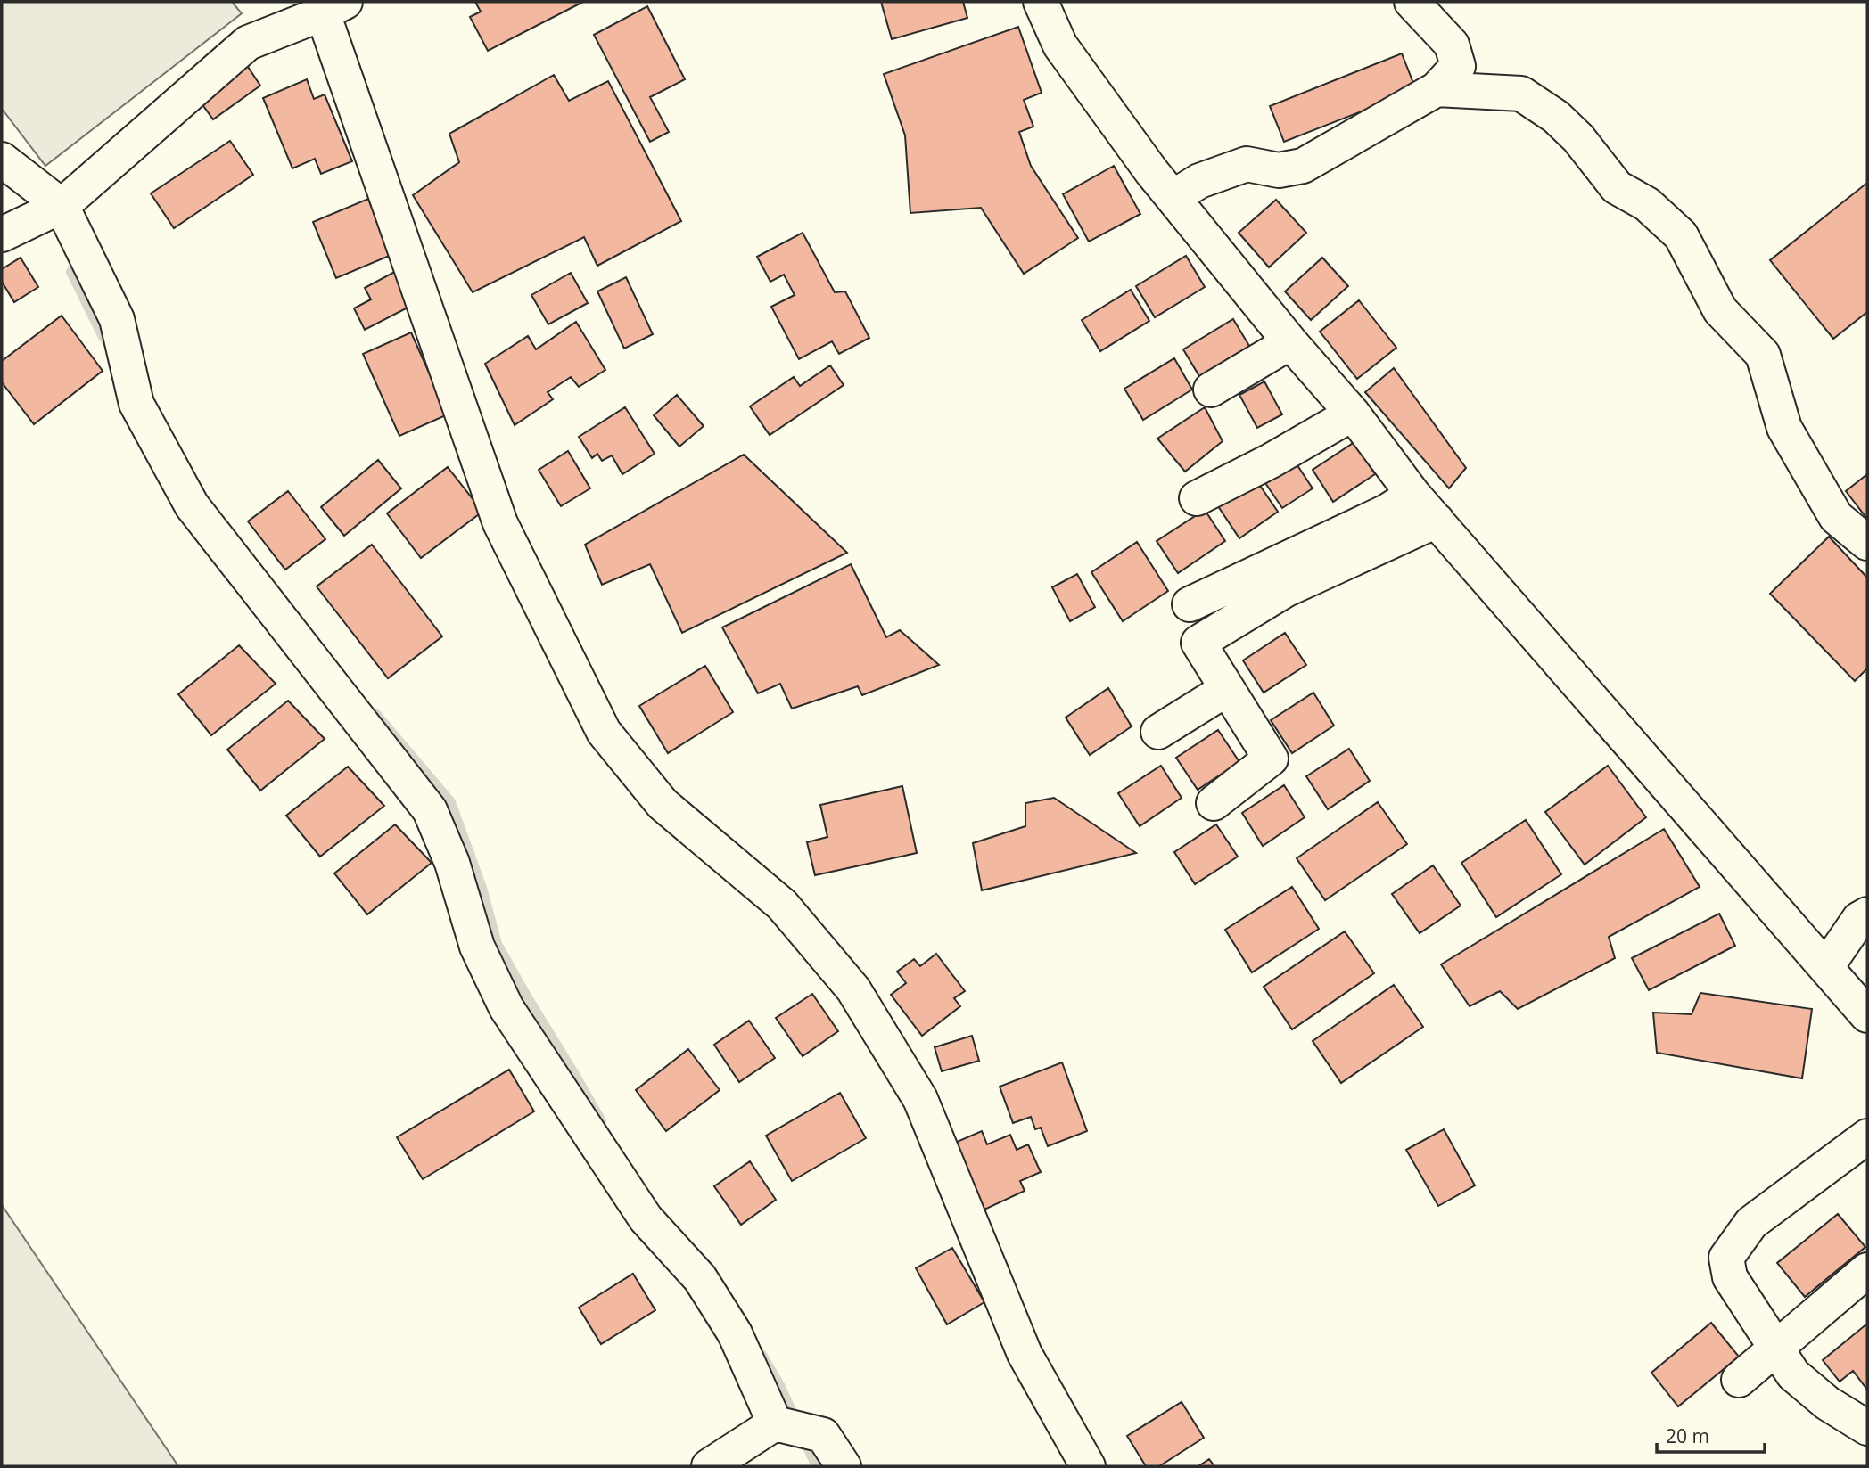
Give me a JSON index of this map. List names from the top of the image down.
{
  "scale_bar": "20 m"
}
